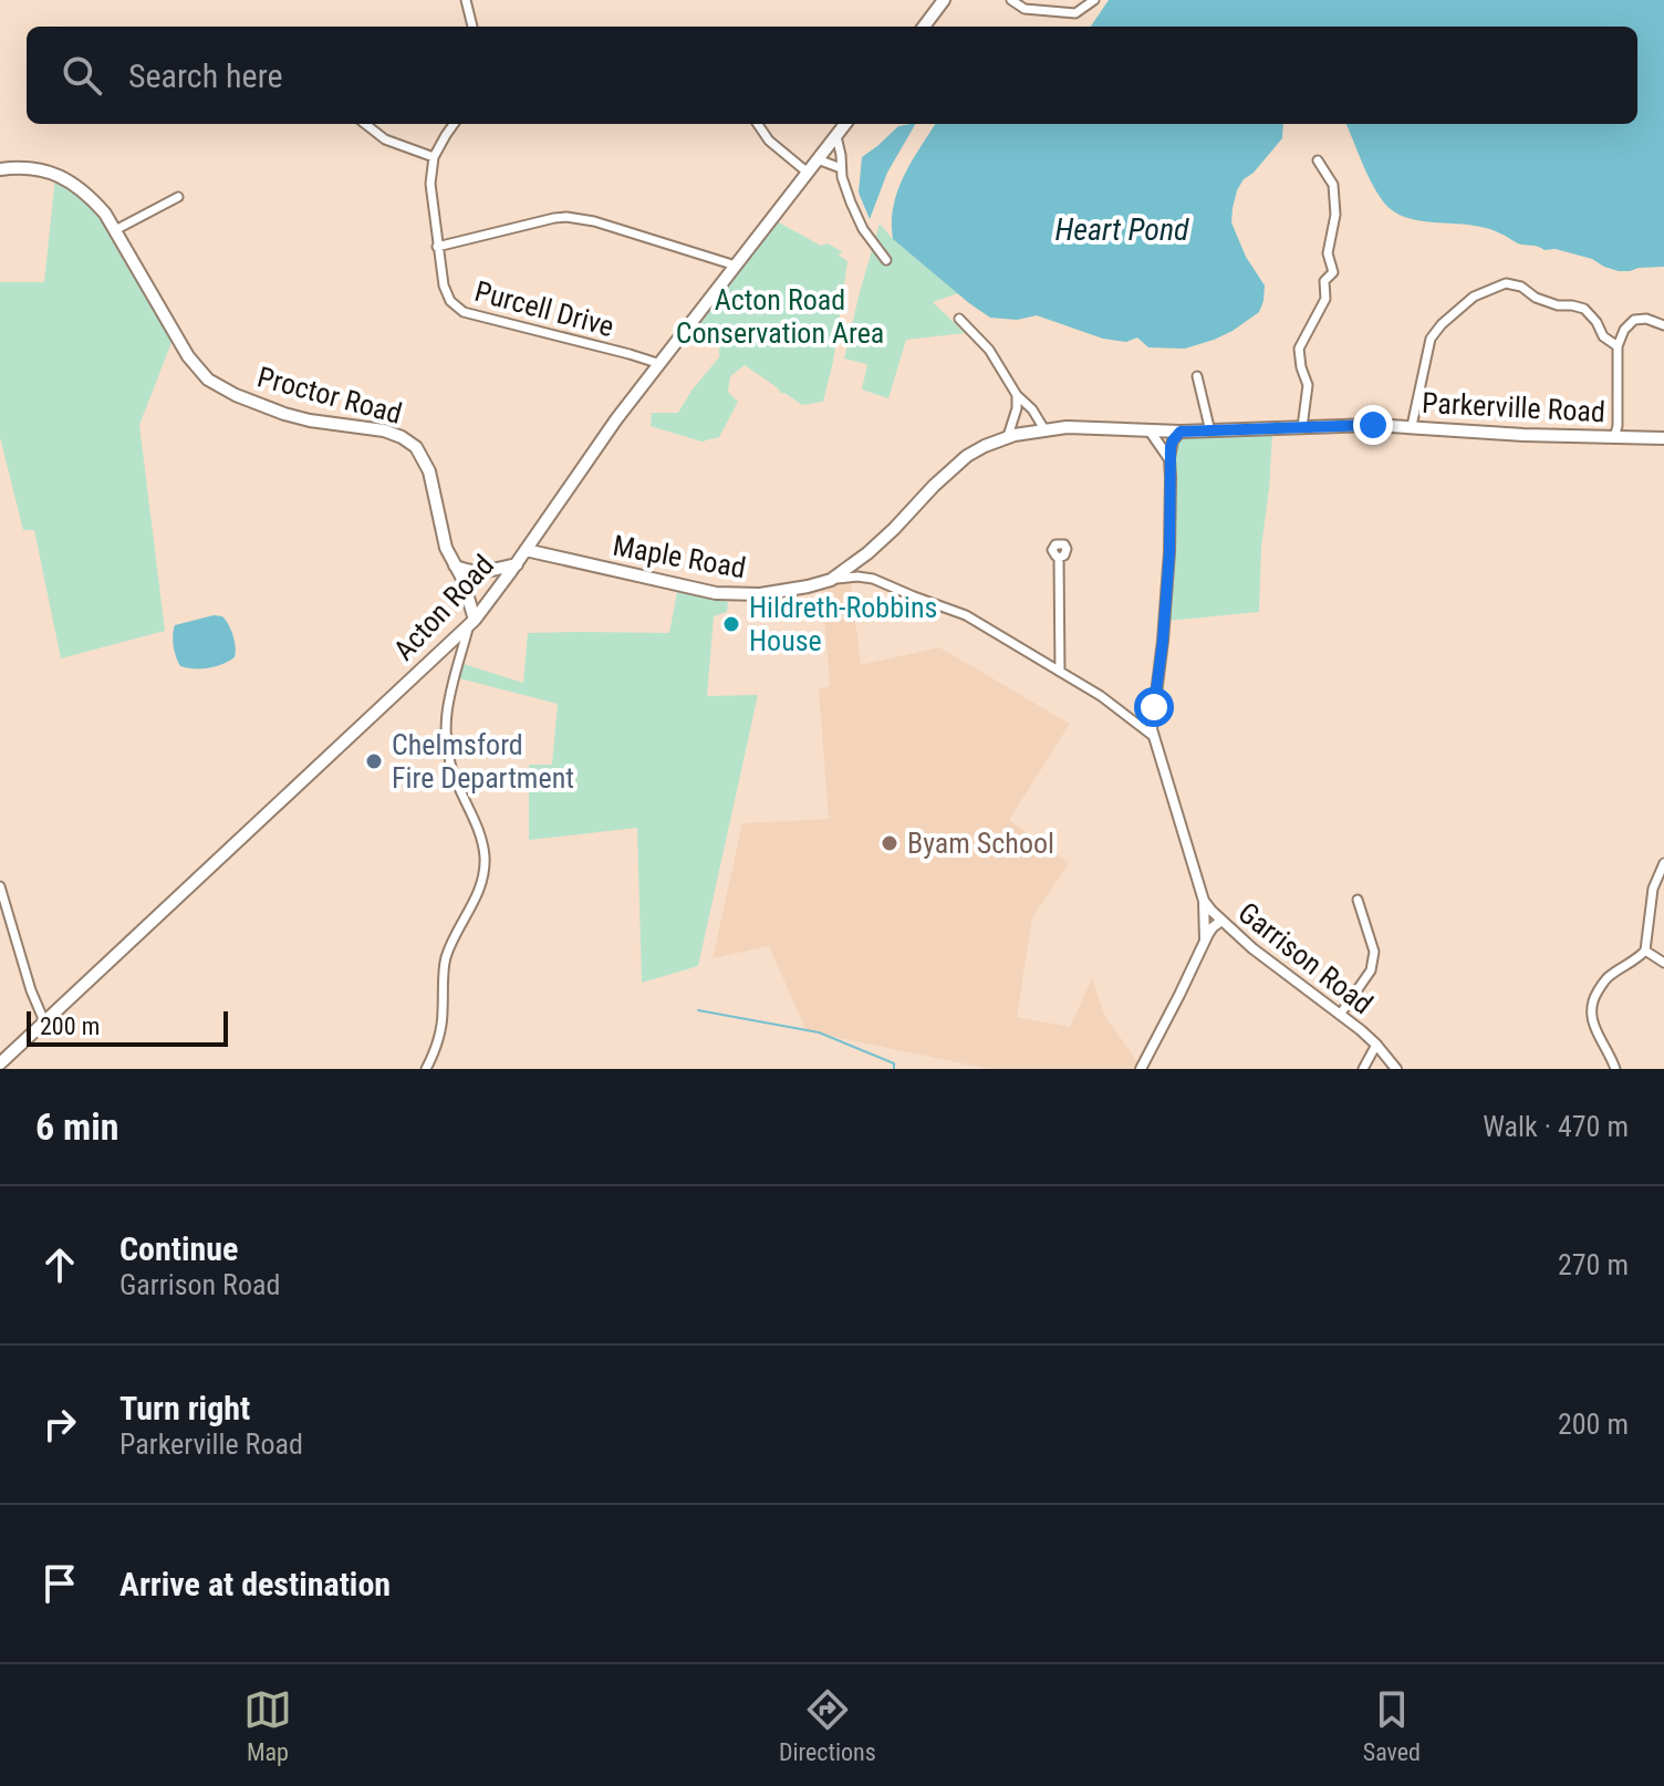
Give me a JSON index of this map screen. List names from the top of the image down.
{
  "streets": {
    "main road": [
      "Proctor Road",
      "Parkerville Road",
      "Maple Road",
      "Acton Road"
    ],
    "street": ["Purcell Drive", "Garrison Road"]
  },
  "crossings": [
    ["Purcell Drive", "Acton Road"],
    ["Proctor Road", "Acton Road"],
    ["Parkerville Road", "Maple Road"],
    ["Parkerville Road", "Garrison Road"],
    ["Maple Road", "Acton Road"],
    ["Maple Road", "Garrison Road"]
  ],
  "water": ["Heart Pond"],
  "parks": ["Acton Road Conservation Area"],
  "places": ["Hildreth-Robbins House", "Chelmsford Fire Department", "Byam School"],
  "scale_bar": "200 m",
  "page": {
    "search": "Search here",
    "scale": "200 m",
    "heading": ["6 min", "Walk · 470 m"],
    "list": [
      ["Continue", "Garrison Road", "270 m"],
      ["Turn right", "Parkerville Road", "200 m"],
      "Arrive at destination"
    ],
    "nav": ["Map", "Directions", "Saved"]
  }
}
